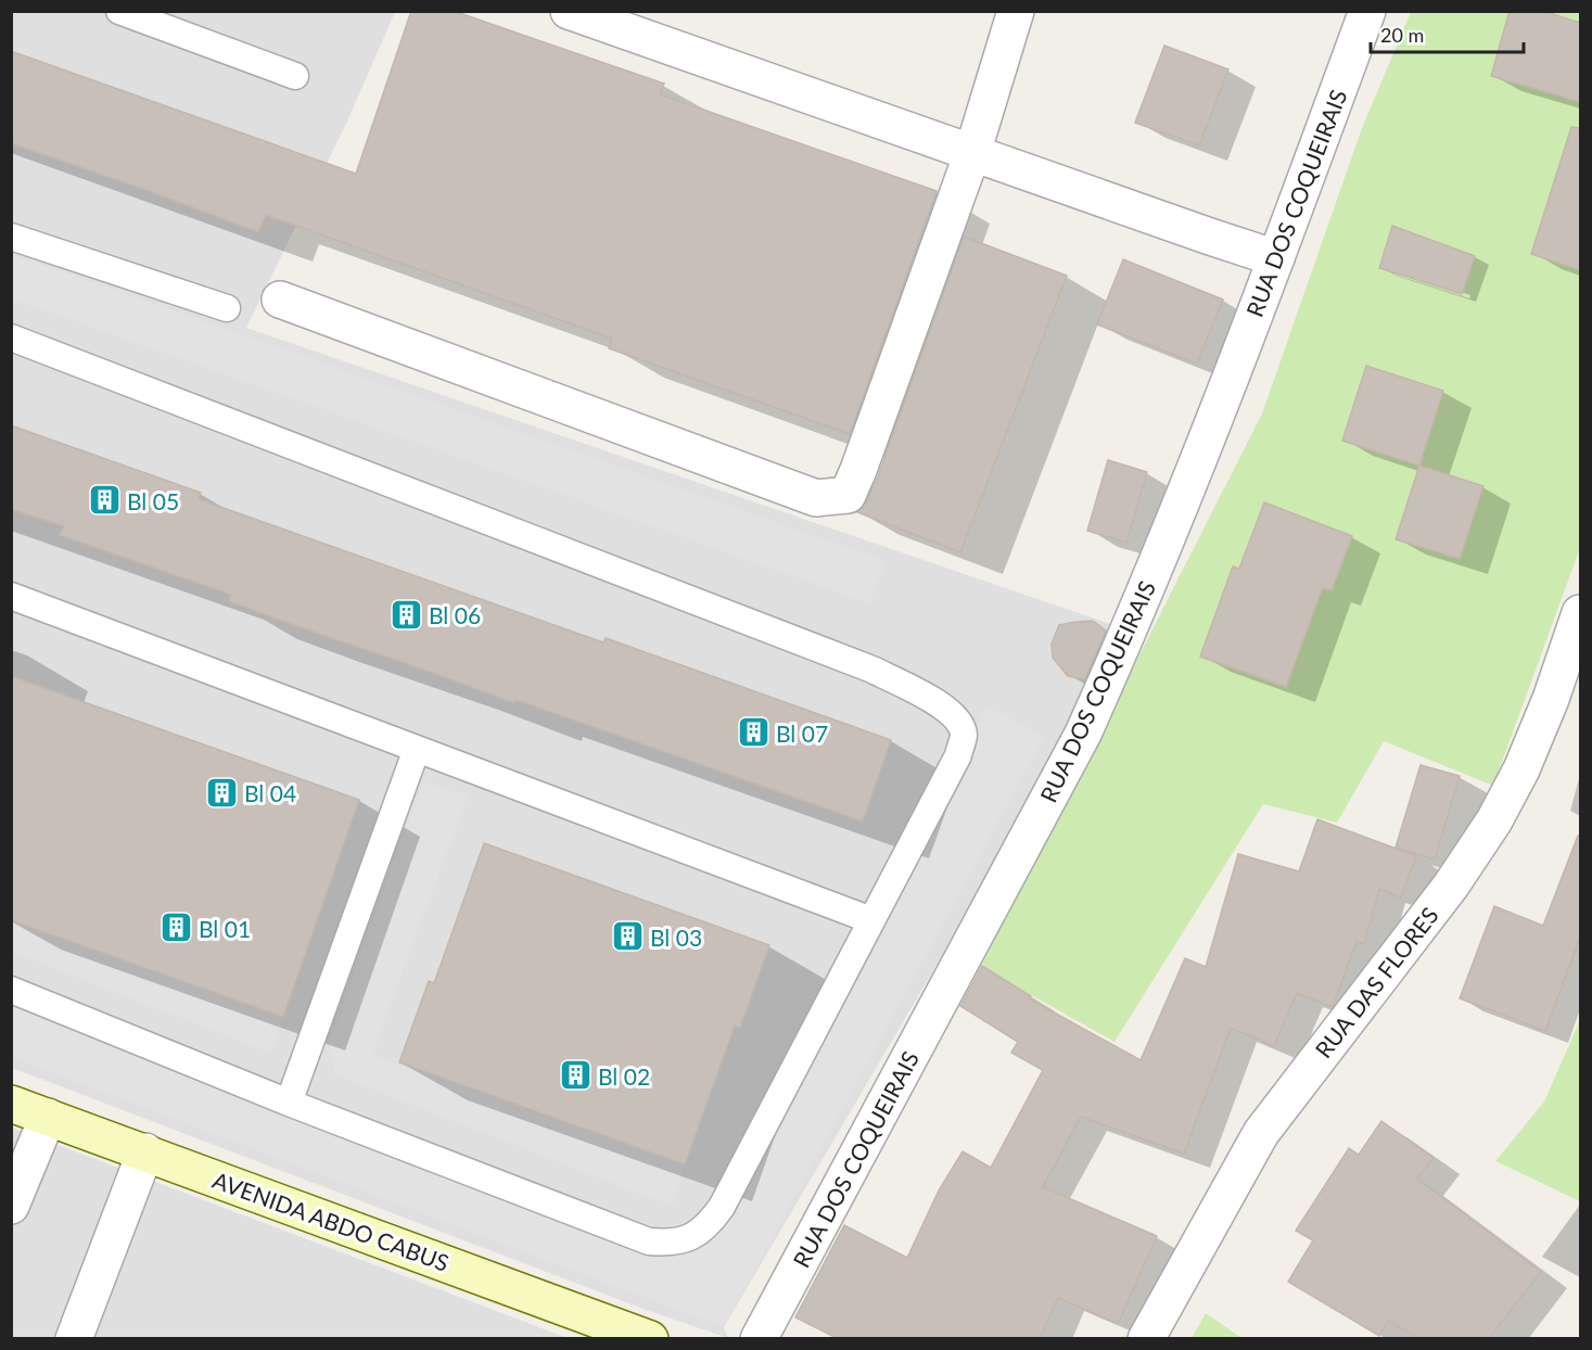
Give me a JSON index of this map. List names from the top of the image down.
{
  "streets": {
    "main road": ["AVENIDA ABDO CABUS"],
    "street": ["RUA DOS COQUEIRAIS", "RUA DAS FLORES"]
  },
  "places": {
    "building": [
      "Bl 05",
      "Bl 06",
      "Bl 07",
      "Bl 04",
      "Bl 01",
      "Bl 03",
      "Bl 02"
    ]
  },
  "scale_bar": "20 m"
}
